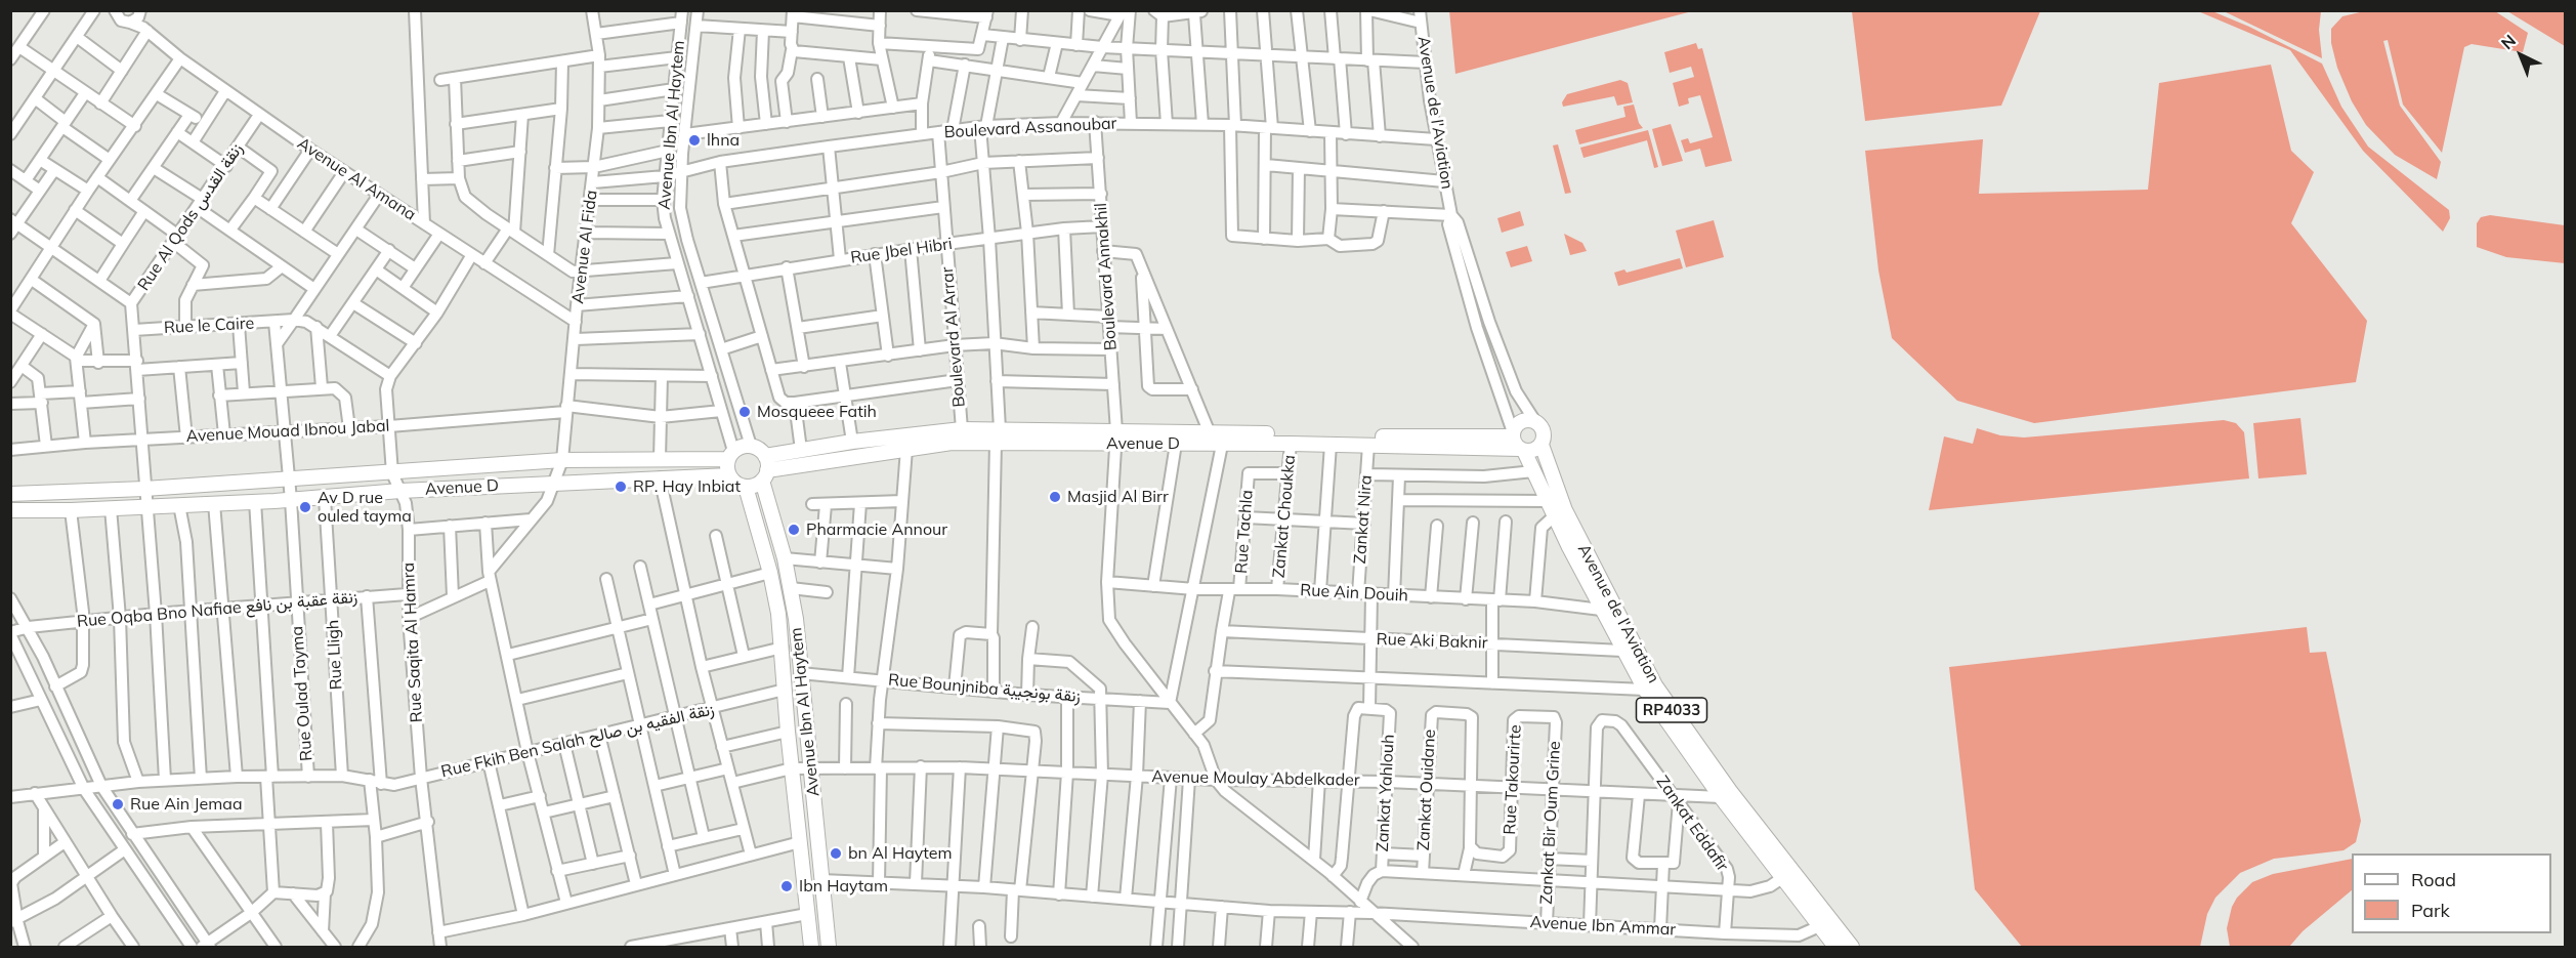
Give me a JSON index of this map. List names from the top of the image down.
{
  "streets": {
    "main road": [
      "Avenue de l'Aviation",
      "Avenue Ibn Al Haytem",
      "Avenue D",
      "RP4033"
    ],
    "street": [
      "Boulevard Assanoubar",
      "Avenue Al Amana",
      "Rue Al Qods زنقة القدس",
      "Avenue Al Fida",
      "Rue Jbel Hibri",
      "Boulevard Annakhil",
      "Rue le Caire",
      "Boulevard Al Arrar",
      "Avenue Mouad Ibnou Jabal",
      "Zankat Choukka",
      "Zankat Nira",
      "Rue Tachla",
      "Rue Ain Douih",
      "Rue Oqba Bno Nafiae زنقة عقبة بن نافع",
      "Rue Aki Baknir",
      "Rue Saqita Al Hamra",
      "Rue Lligh",
      "Rue Bounjniba زنقة بونجيبة",
      "Rue Oulad Tayma",
      "Rue Fkih Ben Salah زنقة الفقيه بن صالح",
      "Avenue Moulay Abdelkader",
      "Rue Takourirte",
      "Zankat Ouidane",
      "Zankat Yahlouh",
      "Zankat Bir Oum Grine",
      "Zankat Eddafir",
      "Avenue Ibn Ammar"
    ]
  },
  "crossings": [
    ["Avenue de l'Aviation", "Boulevard Assanoubar"],
    ["Avenue de l'Aviation", "Avenue D"],
    ["Avenue de l'Aviation", "Rue Ain Douih"],
    ["Avenue de l'Aviation", "Rue Aki Baknir"],
    ["Avenue de l'Aviation", "RP4033"],
    ["Avenue de l'Aviation", "Avenue Moulay Abdelkader"],
    ["Avenue de l'Aviation", "Avenue Ibn Ammar"],
    ["Avenue Ibn Al Haytem", "Boulevard Assanoubar"],
    ["Avenue Ibn Al Haytem", "Rue Jbel Hibri"],
    ["Avenue Ibn Al Haytem", "Avenue Mouad Ibnou Jabal"],
    ["Avenue Ibn Al Haytem", "Avenue D"],
    ["Avenue Ibn Al Haytem", "Rue Bounjniba زنقة بونجيبة"],
    ["Avenue Ibn Al Haytem", "Rue Fkih Ben Salah زنقة الفقيه بن صالح"],
    ["Avenue Ibn Al Haytem", "Avenue Moulay Abdelkader"],
    ["Avenue Ibn Al Haytem", "Avenue Ibn Ammar"],
    ["Boulevard Assanoubar", "Avenue Al Fida"],
    ["Boulevard Assanoubar", "Boulevard Annakhil"],
    ["Boulevard Assanoubar", "Boulevard Al Arrar"],
    ["Avenue Al Amana", "Rue Al Qods زنقة القدس"],
    ["Avenue Al Amana", "Avenue Al Fida"],
    ["Rue Al Qods زنقة القدس", "Rue le Caire"],
    ["Rue Al Qods زنقة القدس", "Avenue Mouad Ibnou Jabal"],
    ["Rue Al Qods زنقة القدس", "Avenue D"],
    ["Rue Al Qods زنقة القدس", "Rue Oqba Bno Nafiae زنقة عقبة بن نافع"],
    ["Rue Al Qods زنقة القدس", "Rue Fkih Ben Salah زنقة الفقيه بن صالح"],
    ["Avenue Al Fida", "Avenue Mouad Ibnou Jabal"],
    ["Avenue Al Fida", "Avenue D"],
    ["Rue Jbel Hibri", "Boulevard Annakhil"],
    ["Rue Jbel Hibri", "Boulevard Al Arrar"],
    ["Boulevard Annakhil", "Avenue D"],
    ["Boulevard Annakhil", "Rue Tachla"],
    ["Boulevard Annakhil", "Rue Ain Douih"],
    ["Boulevard Annakhil", "Rue Bounjniba زنقة بونجيبة"],
    ["Boulevard Annakhil", "Avenue Moulay Abdelkader"],
    ["Rue le Caire", "Rue Oulad Tayma"],
    ["Boulevard Al Arrar", "Avenue D"],
    ["Avenue Mouad Ibnou Jabal", "Rue Oulad Tayma"],
    ["Avenue D", "Zankat Choukka"],
    ["Avenue D", "Zankat Nira"],
    ["Avenue D", "Rue Saqita Al Hamra"],
    ["Avenue D", "Rue Lligh"],
    ["Avenue D", "Rue Oulad Tayma"],
    ["Avenue D", "RP4033"],
    ["Zankat Choukka", "Rue Tachla"],
    ["Zankat Choukka", "Rue Ain Douih"],
    ["Zankat Nira", "Rue Ain Douih"],
    ["Rue Tachla", "Rue Ain Douih"],
    ["Rue Tachla", "Rue Aki Baknir"],
    ["Rue Oqba Bno Nafiae زنقة عقبة بن نافع", "Rue Saqita Al Hamra"],
    ["Rue Oqba Bno Nafiae زنقة عقبة بن نافع", "Rue Lligh"],
    ["Rue Oqba Bno Nafiae زنقة عقبة بن نافع", "Rue Oulad Tayma"],
    ["Rue Saqita Al Hamra", "Rue Fkih Ben Salah زنقة الفقيه بن صالح"],
    ["Rue Lligh", "Rue Fkih Ben Salah زنقة الفقيه بن صالح"],
    ["Rue Oulad Tayma", "Rue Fkih Ben Salah زنقة الفقيه بن صالح"],
    ["Avenue Moulay Abdelkader", "Rue Takourirte"],
    ["Avenue Moulay Abdelkader", "Zankat Ouidane"],
    ["Avenue Moulay Abdelkader", "Zankat Yahlouh"],
    ["Avenue Moulay Abdelkader", "Zankat Bir Oum Grine"],
    ["Avenue Moulay Abdelkader", "Zankat Eddafir"],
    ["Rue Takourirte", "Zankat Bir Oum Grine"],
    ["Zankat Bir Oum Grine", "Avenue Ibn Ammar"],
    ["Zankat Eddafir", "Avenue Ibn Ammar"]
  ],
  "places": [
    "lhna",
    "Mosqueee Fatih",
    "RP. Hay Inbiat",
    "Masjid Al Birr",
    "Av D rue ouled tayma",
    "Pharmacie Annour",
    "Rue Ain Jemaa",
    "bn Al Haytem",
    "Ibn Haytam"
  ],
  "legend": ["Road", "Park"],
  "north": "top left"
}
